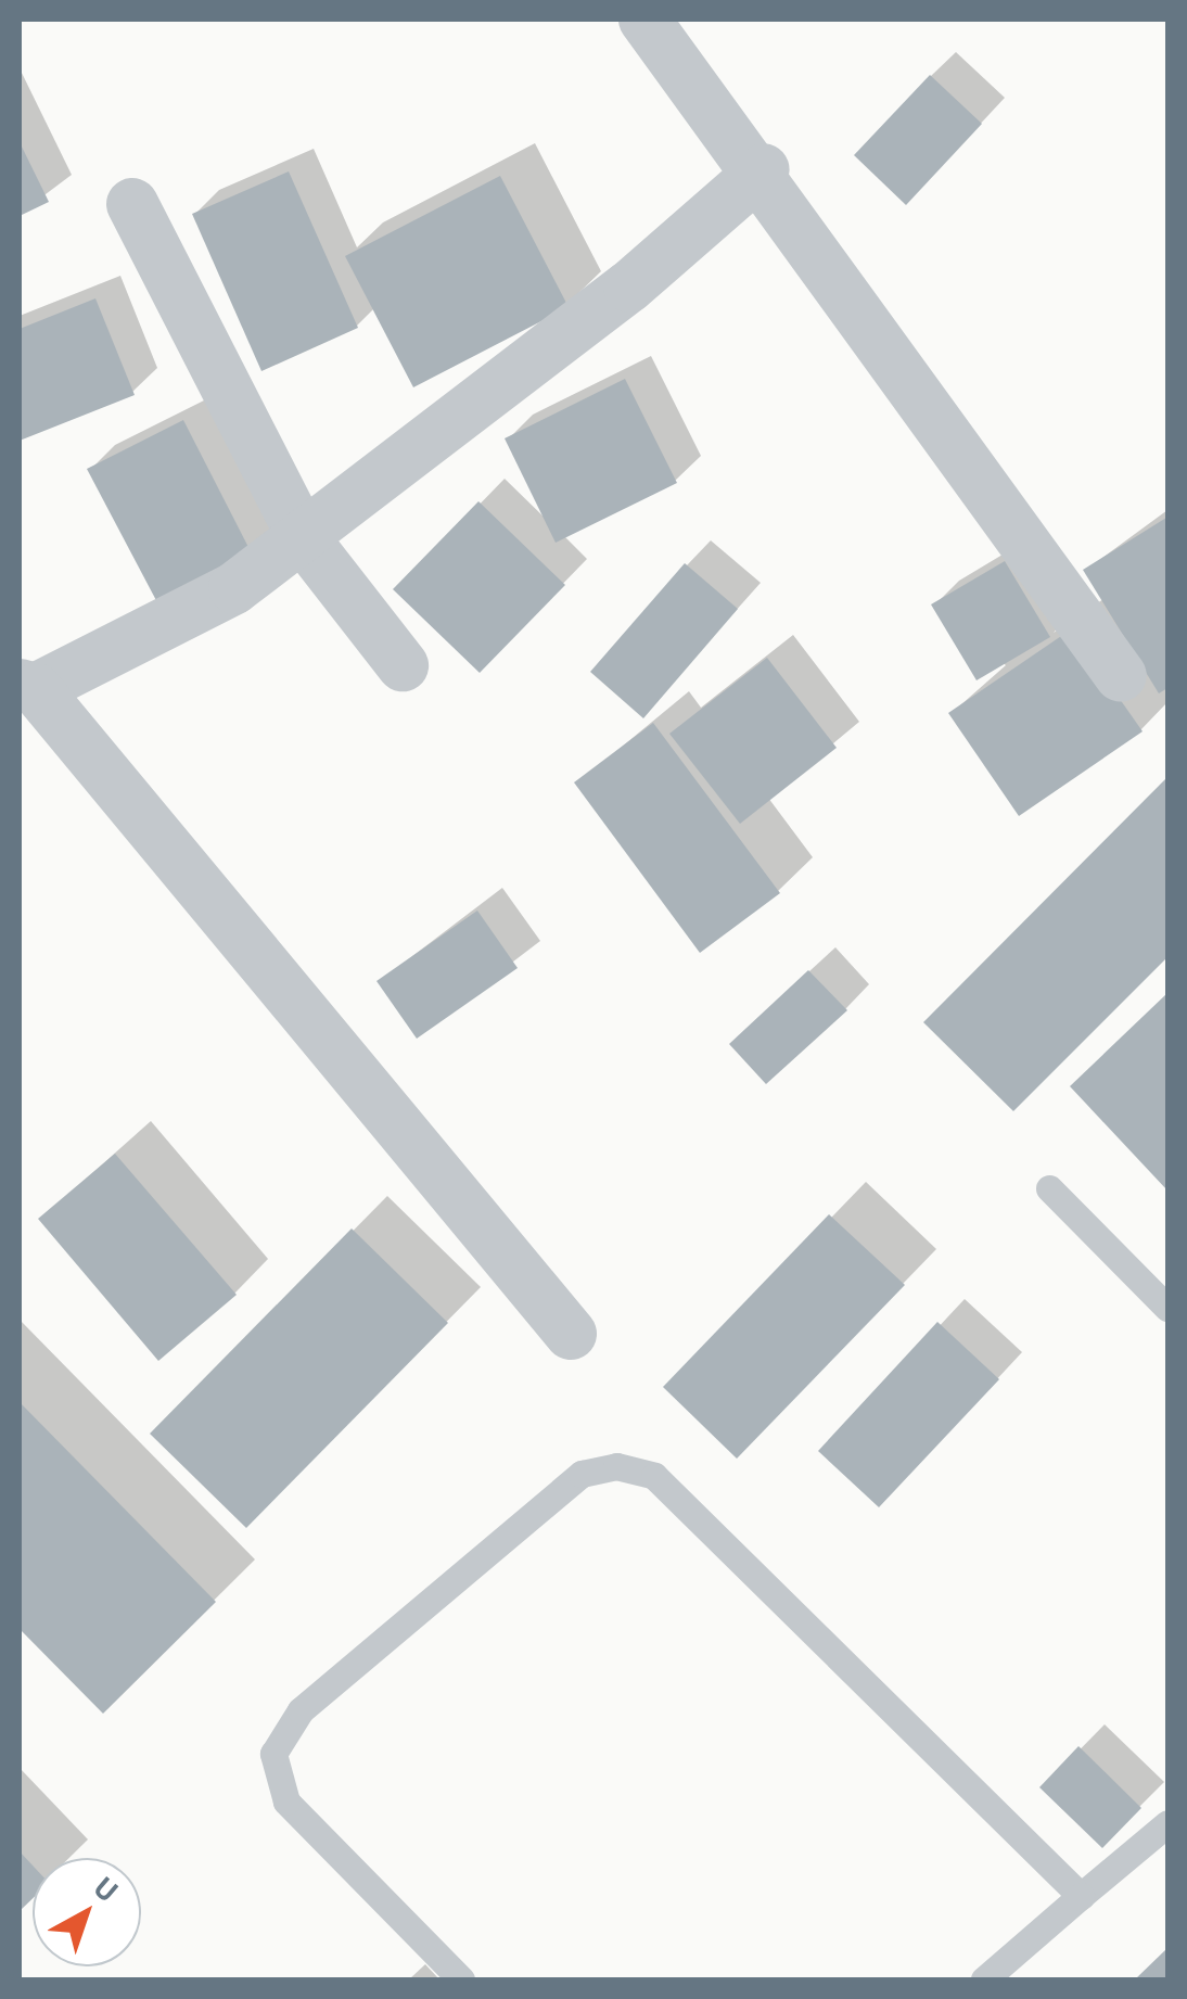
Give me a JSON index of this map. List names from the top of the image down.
{
  "north": "top right"
}
